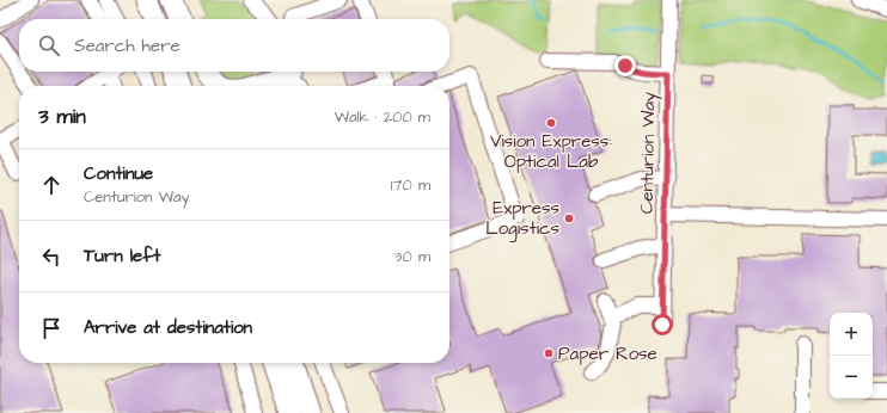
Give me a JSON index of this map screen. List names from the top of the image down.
{
  "streets": {
    "street": ["Centurion Way"]
  },
  "places": ["Vision Express: Optical Lab", "Express Logistics", "Paper Rose"],
  "page": {
    "search": "Search here",
    "heading": ["3 min", "Walk · 200 m"],
    "list": [
      ["Continue", "Centurion Way", "170 m"],
      ["Turn left", "30 m"],
      "Arrive at destination"
    ],
    "map_buttons": ["+", "−"]
  }
}
